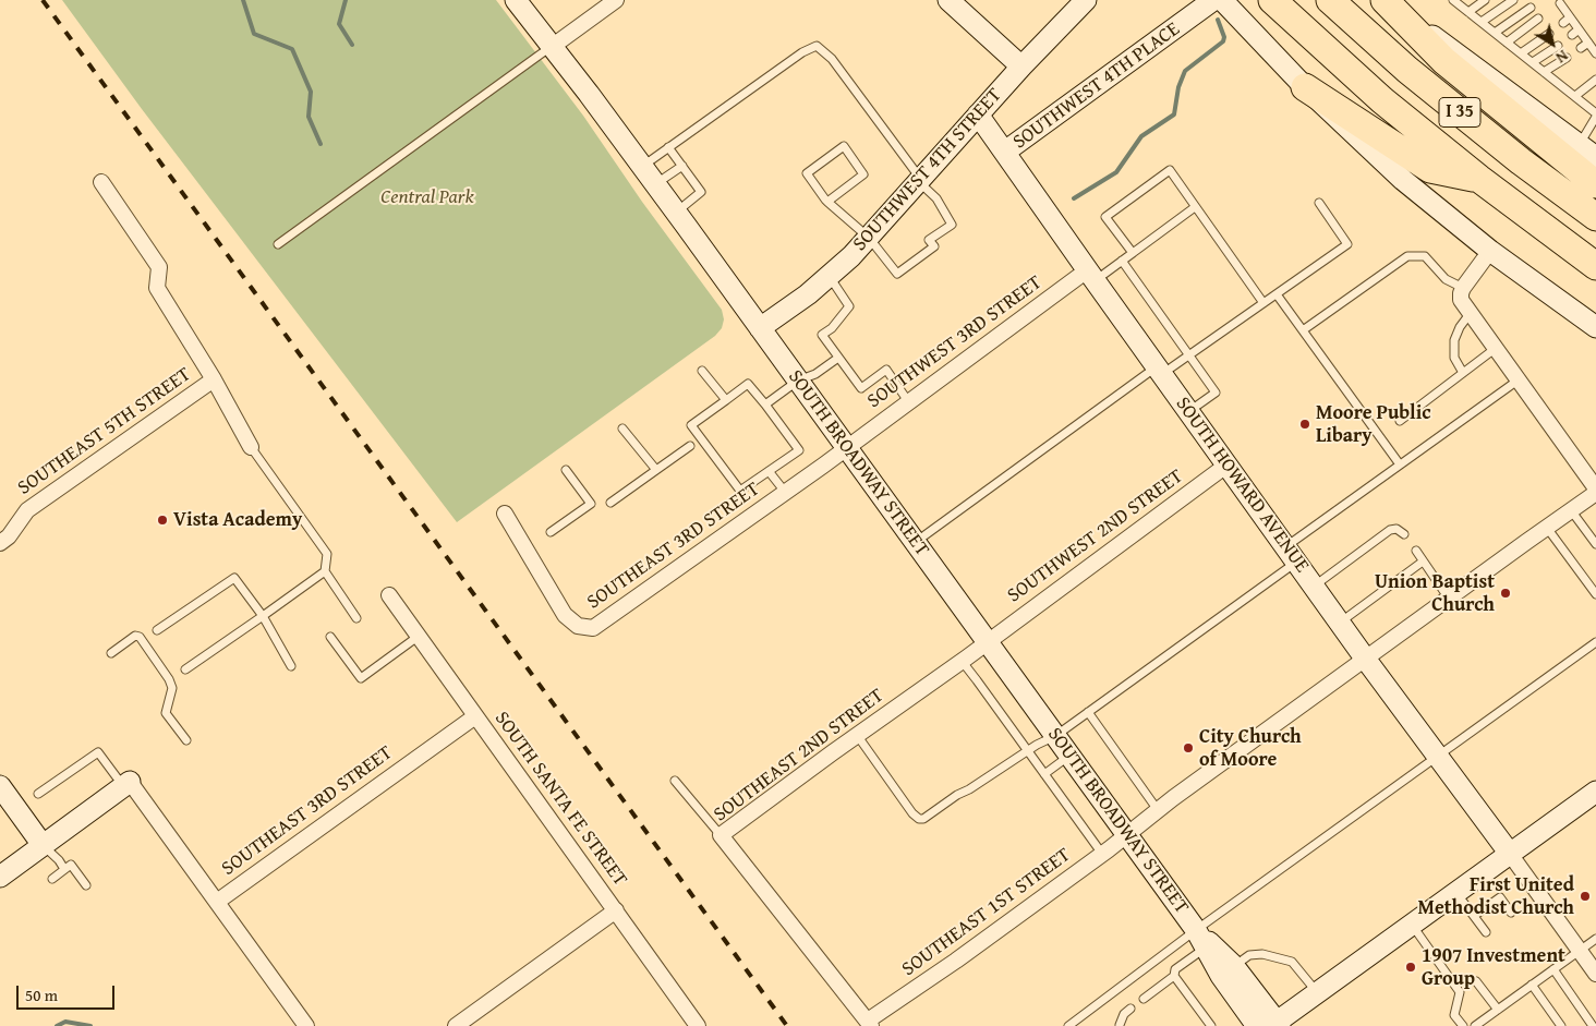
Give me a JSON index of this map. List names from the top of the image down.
{
  "streets": {
    "highway": ["I 35"],
    "main road": [
      "SOUTHWEST 4TH PLACE",
      "SOUTHWEST 4TH STREET",
      "SOUTH BROADWAY STREET",
      "SOUTH HOWARD AVENUE"
    ],
    "street": [
      "SOUTHWEST 3RD STREET",
      "SOUTHEAST 5TH STREET",
      "SOUTHWEST 2ND STREET",
      "SOUTHEAST 3RD STREET",
      "SOUTHEAST 2ND STREET",
      "SOUTH SANTA FE STREET",
      "SOUTHEAST 1ST STREET"
    ]
  },
  "crossings": [
    ["SOUTHWEST 4TH PLACE", "SOUTH HOWARD AVENUE"],
    ["SOUTHWEST 4TH STREET", "SOUTH BROADWAY STREET"],
    ["SOUTHWEST 4TH STREET", "SOUTH HOWARD AVENUE"],
    ["SOUTHWEST 3RD STREET", "SOUTH BROADWAY STREET"],
    ["SOUTHWEST 3RD STREET", "SOUTH HOWARD AVENUE"],
    ["SOUTHWEST 3RD STREET", "SOUTHEAST 3RD STREET"],
    ["SOUTH BROADWAY STREET", "SOUTHWEST 2ND STREET"],
    ["SOUTH BROADWAY STREET", "SOUTHEAST 3RD STREET"],
    ["SOUTH BROADWAY STREET", "SOUTHEAST 2ND STREET"],
    ["SOUTH BROADWAY STREET", "SOUTHEAST 1ST STREET"],
    ["SOUTH HOWARD AVENUE", "SOUTHWEST 2ND STREET"],
    ["SOUTH HOWARD AVENUE", "SOUTHEAST 1ST STREET"],
    ["SOUTHWEST 2ND STREET", "SOUTHEAST 2ND STREET"],
    ["SOUTHEAST 3RD STREET", "SOUTH SANTA FE STREET"],
    ["SOUTHEAST 2ND STREET", "SOUTHEAST 1ST STREET"]
  ],
  "parks": ["Central Park"],
  "places": [
    "Moore Public Libary",
    "Vista Academy",
    "Union Baptist Church",
    "City Church of Moore",
    "First United Methodist Church",
    "1907 Investment Group"
  ],
  "scale_bar": "50 m",
  "north": "bottom right"
}
